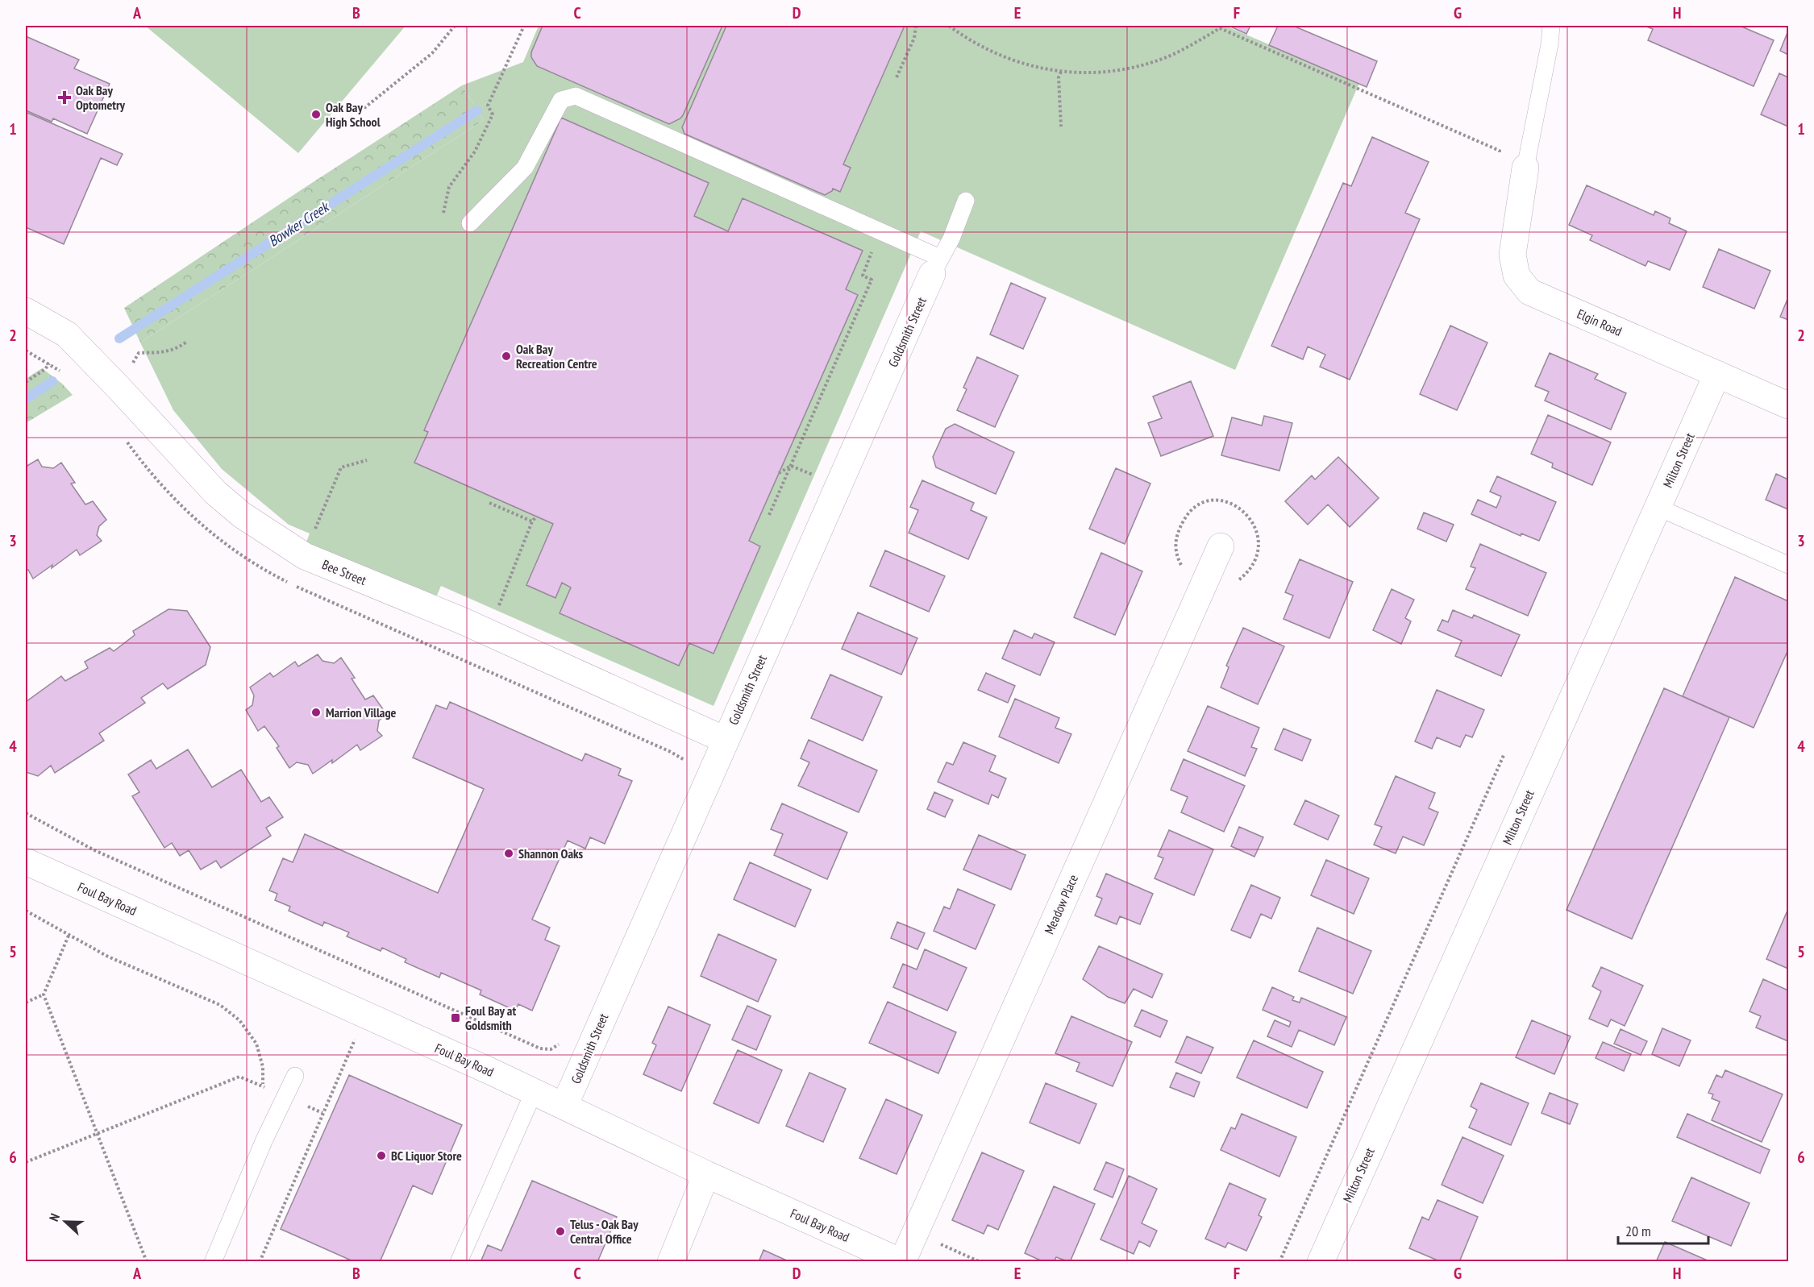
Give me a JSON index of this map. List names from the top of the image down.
{
  "streets": {
    "street": [
      "Elgin Road",
      "Goldsmith Street",
      "Milton Street",
      "Bee Street",
      "Foul Bay Road",
      "Meadow Place"
    ]
  },
  "crossings": [
    ["Elgin Road", "Milton Street"],
    ["Goldsmith Street", "Bee Street"],
    ["Goldsmith Street", "Foul Bay Road"],
    ["Foul Bay Road", "Meadow Place"]
  ],
  "water": ["Bowker Creek"],
  "places": {
    "health": ["Oak Bay Optometry"],
    "other": [
      "Oak Bay High School",
      "Oak Bay Recreation Centre",
      "Marrion Village",
      "Shannon Oaks",
      "BC Liquor Store",
      "Telus - Oak Bay Central Office"
    ],
    "transit": ["Foul Bay at Goldsmith"]
  },
  "scale_bar": "20 m",
  "north": "left",
  "grid": {
    "columns": [
      "A",
      "B",
      "C",
      "D",
      "E",
      "F",
      "G",
      "H"
    ],
    "rows": [
      "1",
      "2",
      "3",
      "4",
      "5",
      "6"
    ]
  }
}
